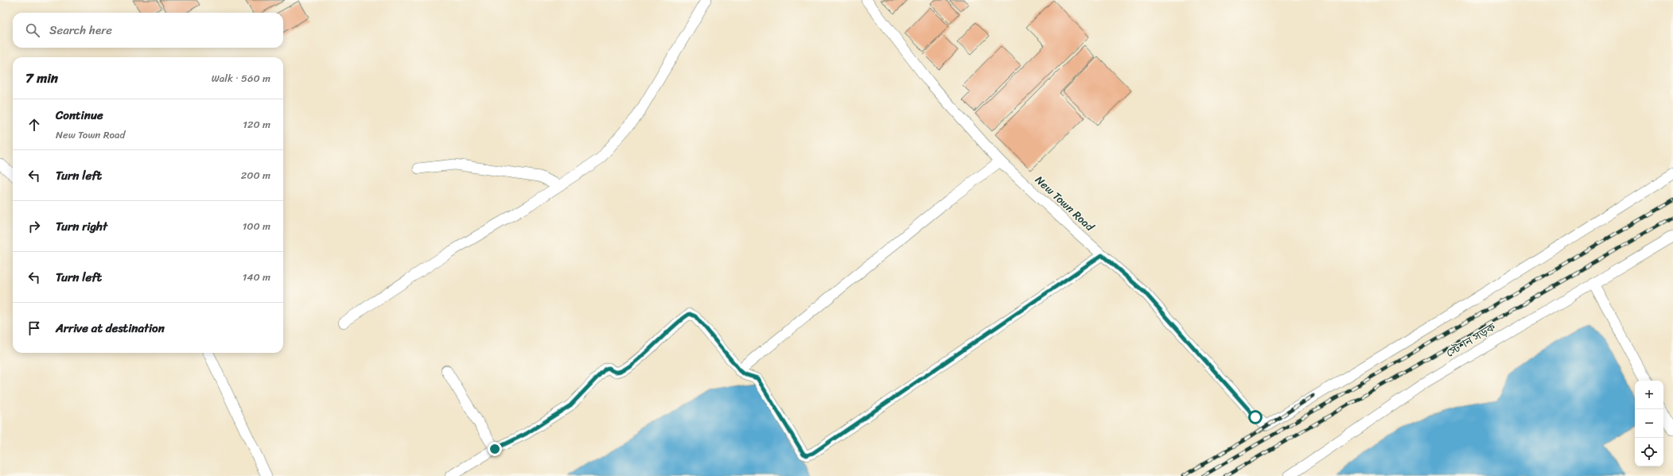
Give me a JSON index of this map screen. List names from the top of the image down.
{
  "streets": {
    "street": ["New Town Road", "স্টেশন সড়ক"]
  },
  "page": {
    "search": "Search here",
    "heading": ["7 min", "Walk · 560 m"],
    "list": [
      ["Continue", "New Town Road", "120 m"],
      ["Turn left", "200 m"],
      ["Turn right", "100 m"],
      ["Turn left", "140 m"],
      "Arrive at destination"
    ],
    "map_buttons": ["+", "−"]
  }
}
